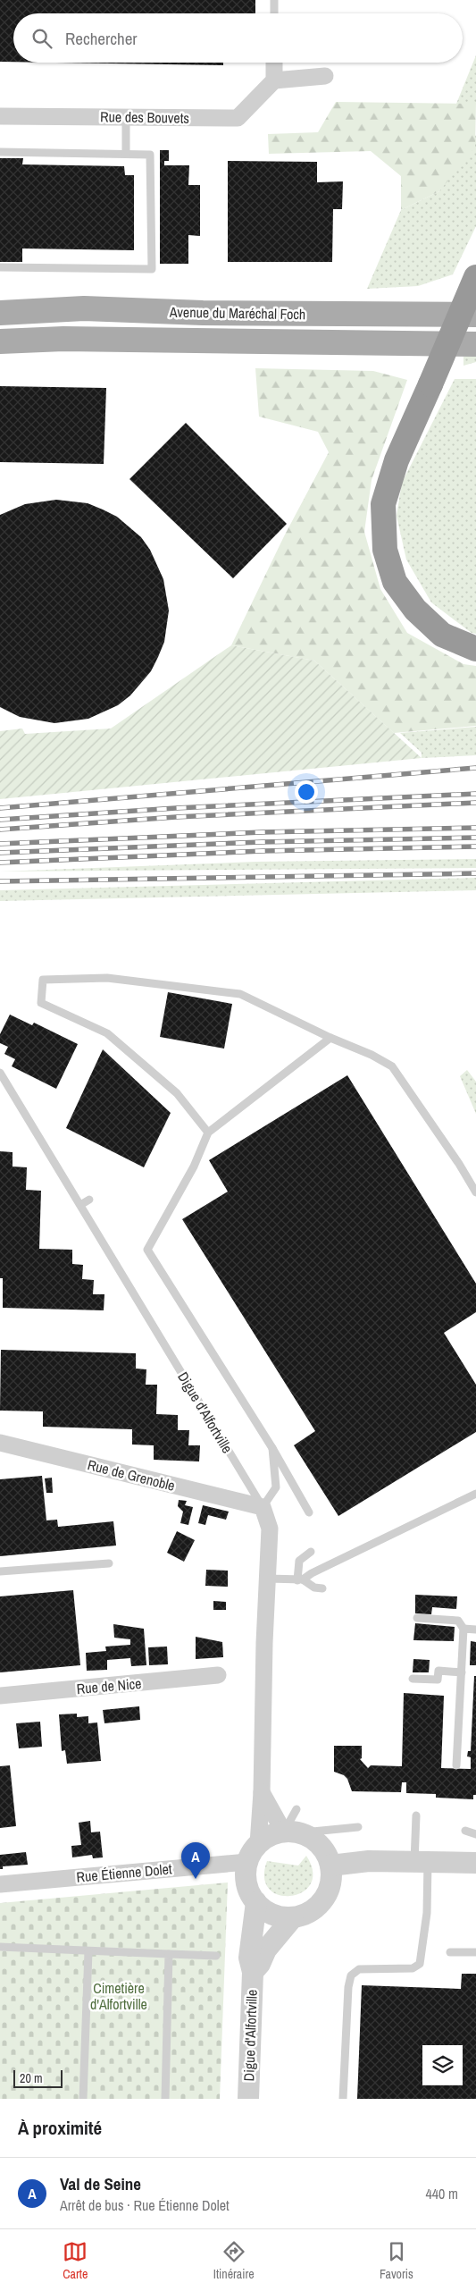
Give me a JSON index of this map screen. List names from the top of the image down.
{
  "streets": {
    "main road": ["Avenue du Maréchal Foch"],
    "street": [
      "Rue des Bouvets",
      "Digue d'Alfortville",
      "Rue de Grenoble",
      "Rue de Nice",
      "Rue Étienne Dolet"
    ]
  },
  "crossings": [
    ["Digue d'Alfortville", "Rue de Grenoble"],
    ["Digue d'Alfortville", "Rue Étienne Dolet"]
  ],
  "parks": ["Cimetière d'Alfortville"],
  "scale_bar": "20 m",
  "page": {
    "search": "Rechercher",
    "pins": "A",
    "scale": "20 m",
    "heading": "À proximité",
    "list": [
      {
        "mark": "A",
        "name": "Val de Seine",
        "note": "Arrêt de bus · Rue Étienne Dolet",
        "value": "440 m"
      }
    ],
    "nav": ["Carte", "Itinéraire", "Favoris"]
  }
}
